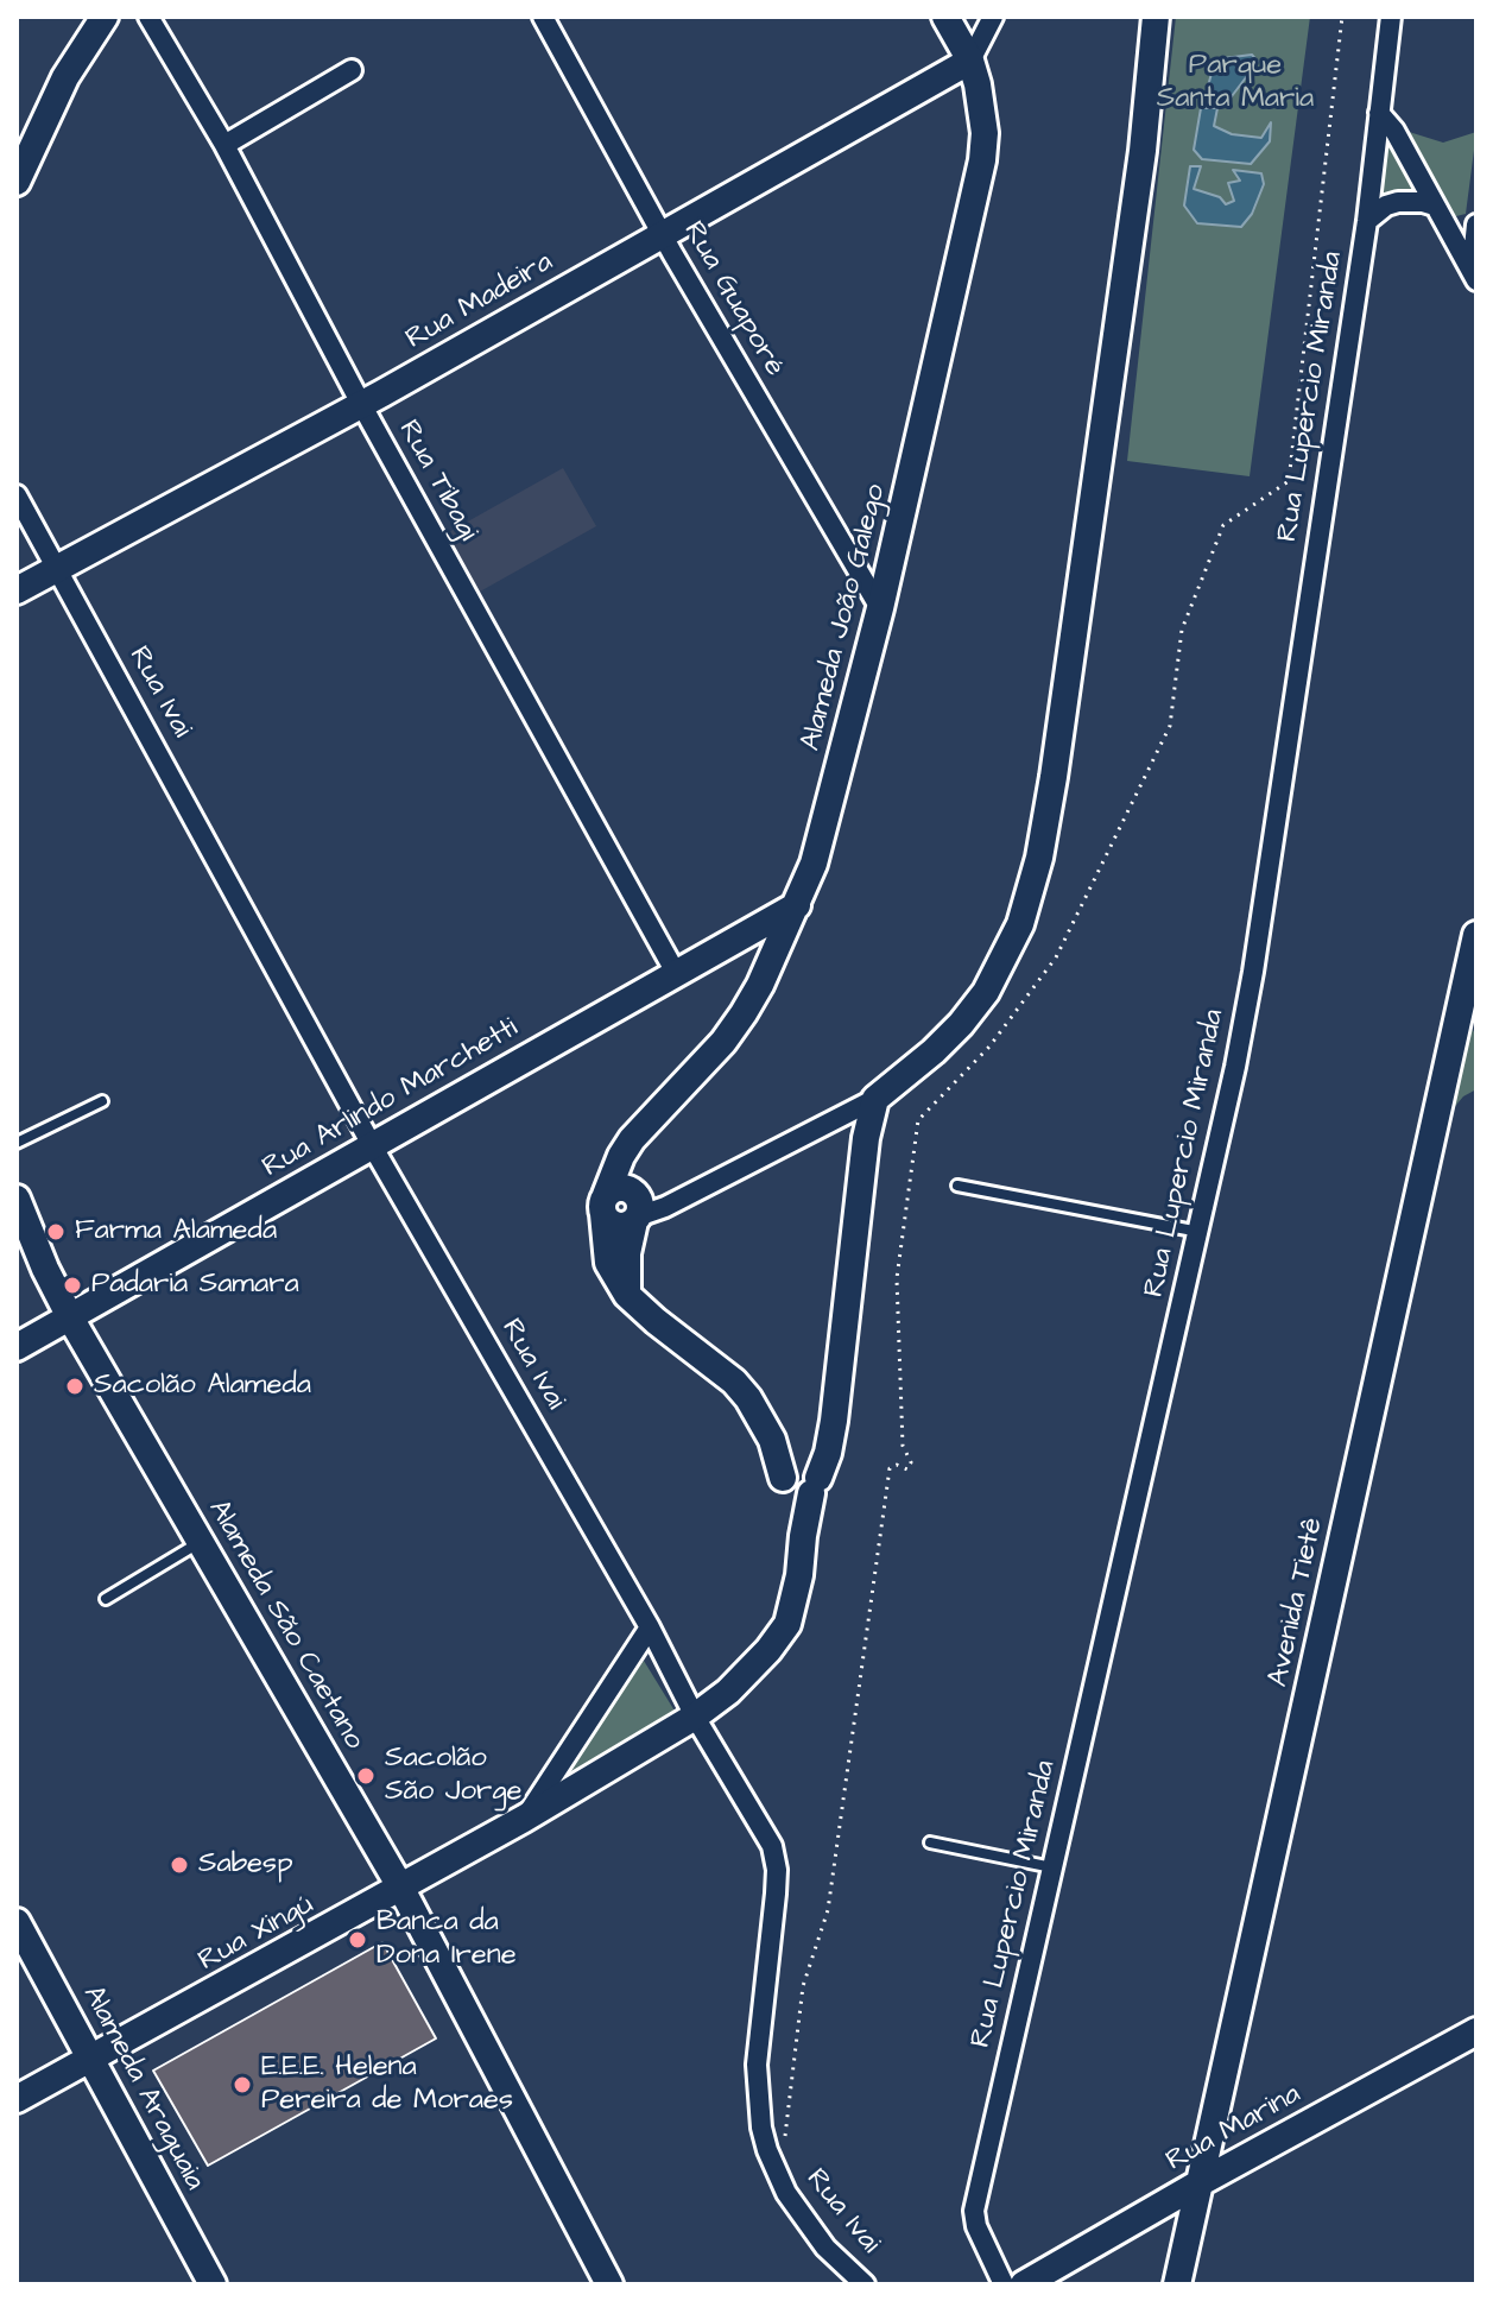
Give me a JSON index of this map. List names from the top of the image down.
{
  "streets": {
    "street": [
      "Rua Guaporé",
      "Rua Madeira",
      "Rua Lupercio Miranda",
      "Rua Tibagi",
      "Alameda João Galego",
      "Rua Ivai",
      "Rua Arlindo Marchetti",
      "Avenida Tietê",
      "Alameda São Caetano",
      "Rua Xingú",
      "Alameda Araguaia",
      "Rua Marina"
    ]
  },
  "crossings": [
    ["Rua Guaporé", "Rua Madeira"],
    ["Rua Guaporé", "Alameda João Galego"],
    ["Rua Madeira", "Rua Tibagi"],
    ["Rua Madeira", "Alameda João Galego"],
    ["Rua Madeira", "Rua Ivai"],
    ["Rua Tibagi", "Rua Arlindo Marchetti"],
    ["Alameda João Galego", "Rua Arlindo Marchetti"],
    ["Rua Ivai", "Rua Arlindo Marchetti"],
    ["Rua Ivai", "Rua Xingú"],
    ["Rua Arlindo Marchetti", "Alameda São Caetano"],
    ["Avenida Tietê", "Rua Marina"],
    ["Alameda São Caetano", "Rua Xingú"],
    ["Rua Xingú", "Alameda Araguaia"]
  ],
  "parks": ["Parque Santa Maria"],
  "places": [
    "Farma Alameda",
    "Padaria Samara",
    "Sacolão Alameda",
    "Sacolão São Jorge",
    "Sabesp",
    "Banca da Dona Irene",
    "E.E.E. Helena Pereira de Moraes"
  ]
}
